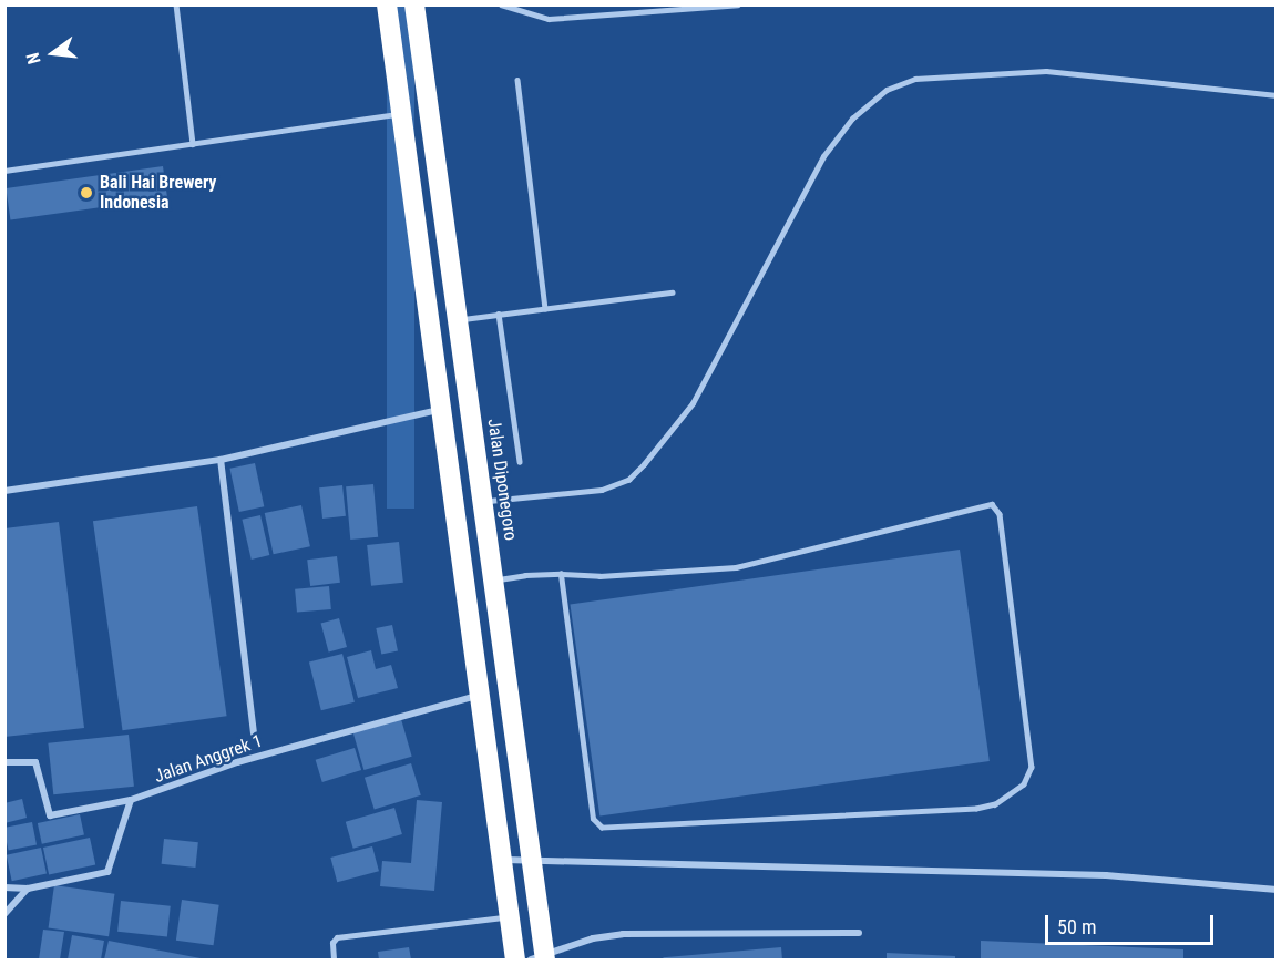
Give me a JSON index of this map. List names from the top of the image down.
{
  "streets": {
    "highway": ["Jalan Diponegoro"],
    "street": ["Jalan Anggrek 1"]
  },
  "places": ["Bali Hai Brewery Indonesia"],
  "scale_bar": "50 m",
  "north": "left"
}
